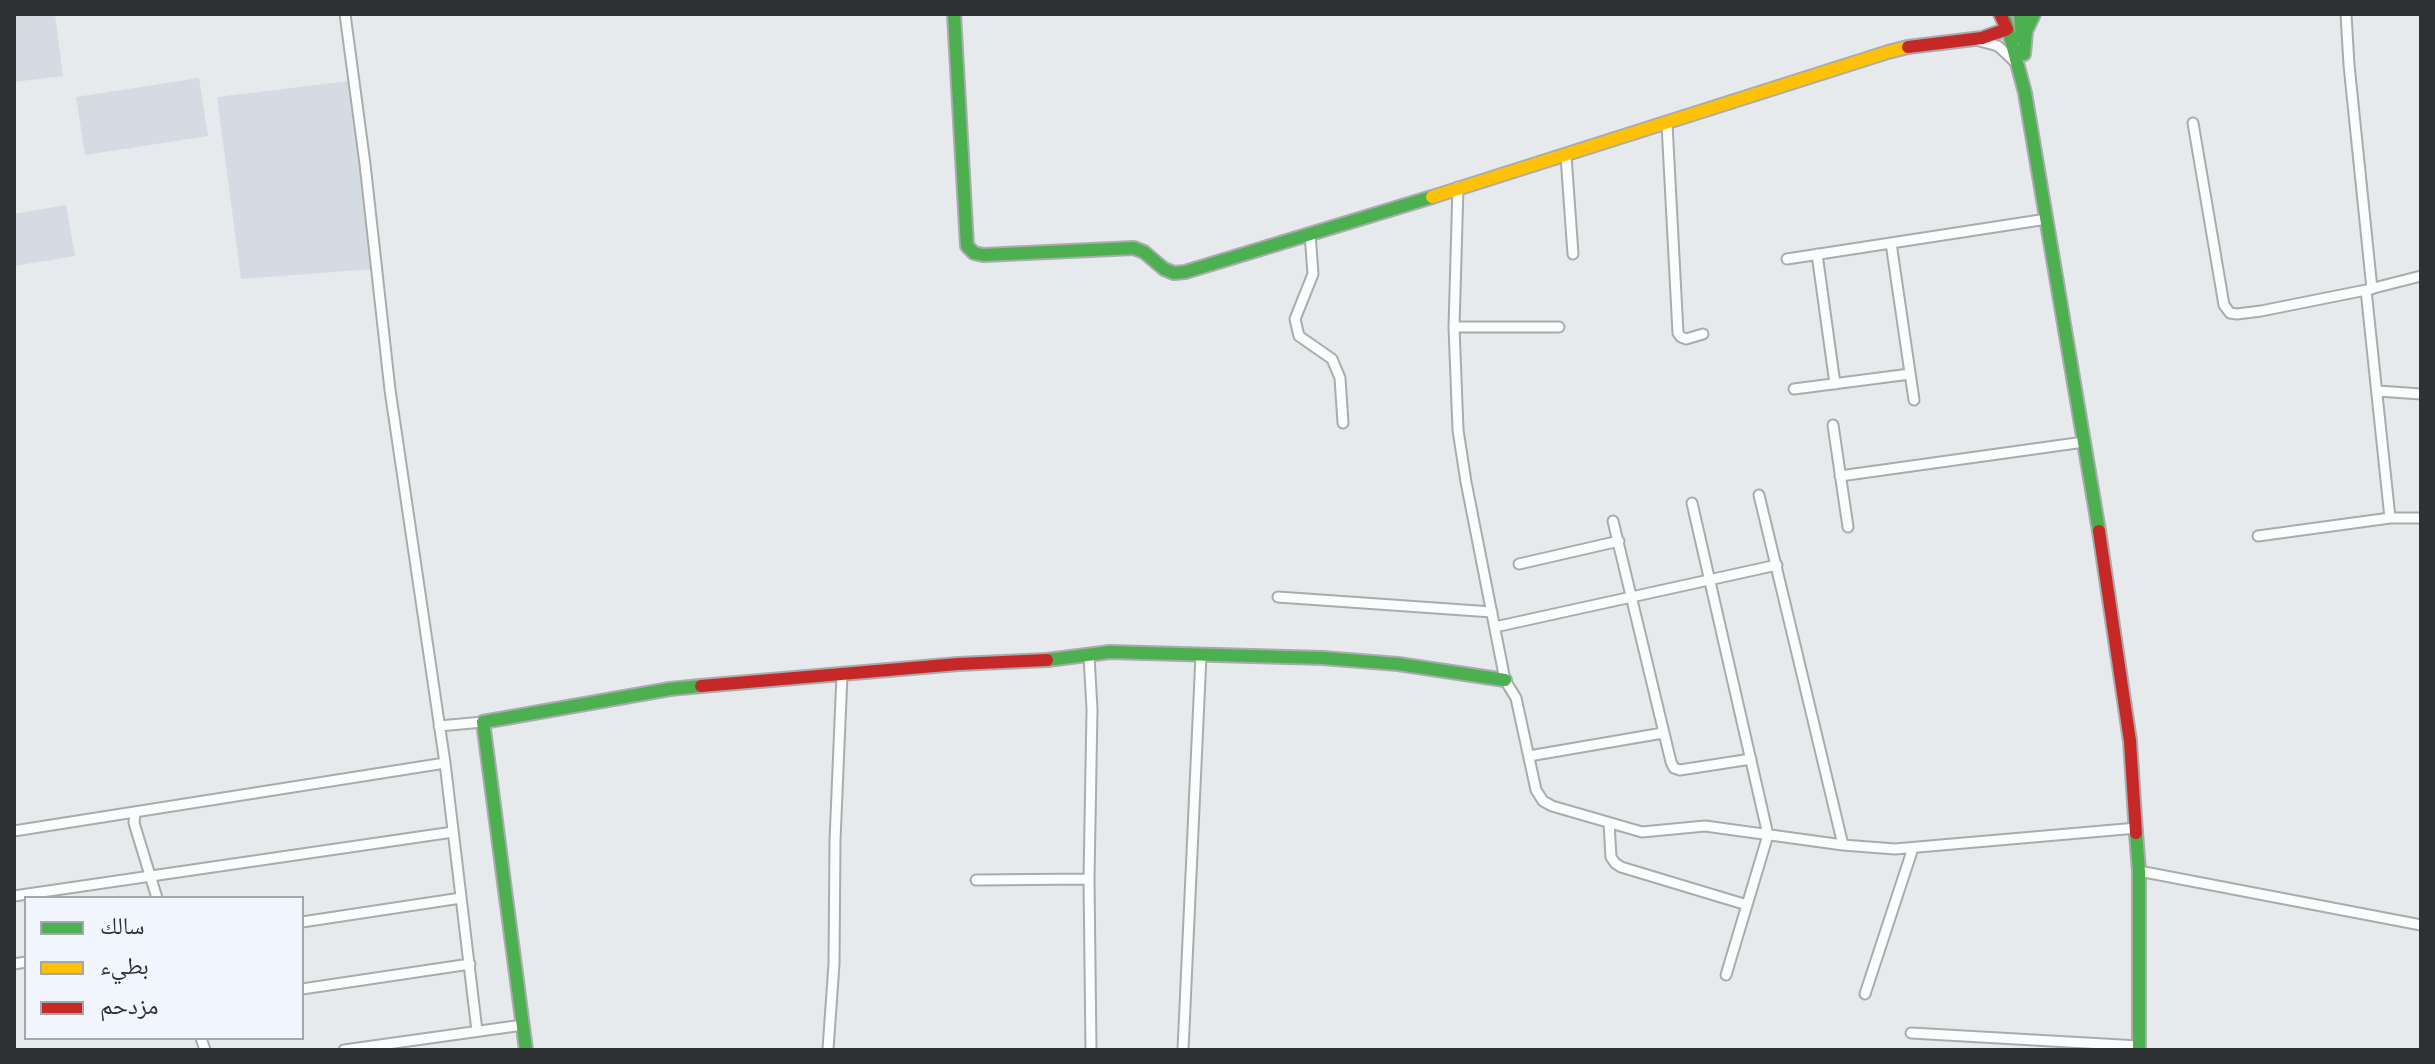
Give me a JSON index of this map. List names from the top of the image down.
{
  "legend": ["سالك", "بطيء", "مزدحم"]
}
